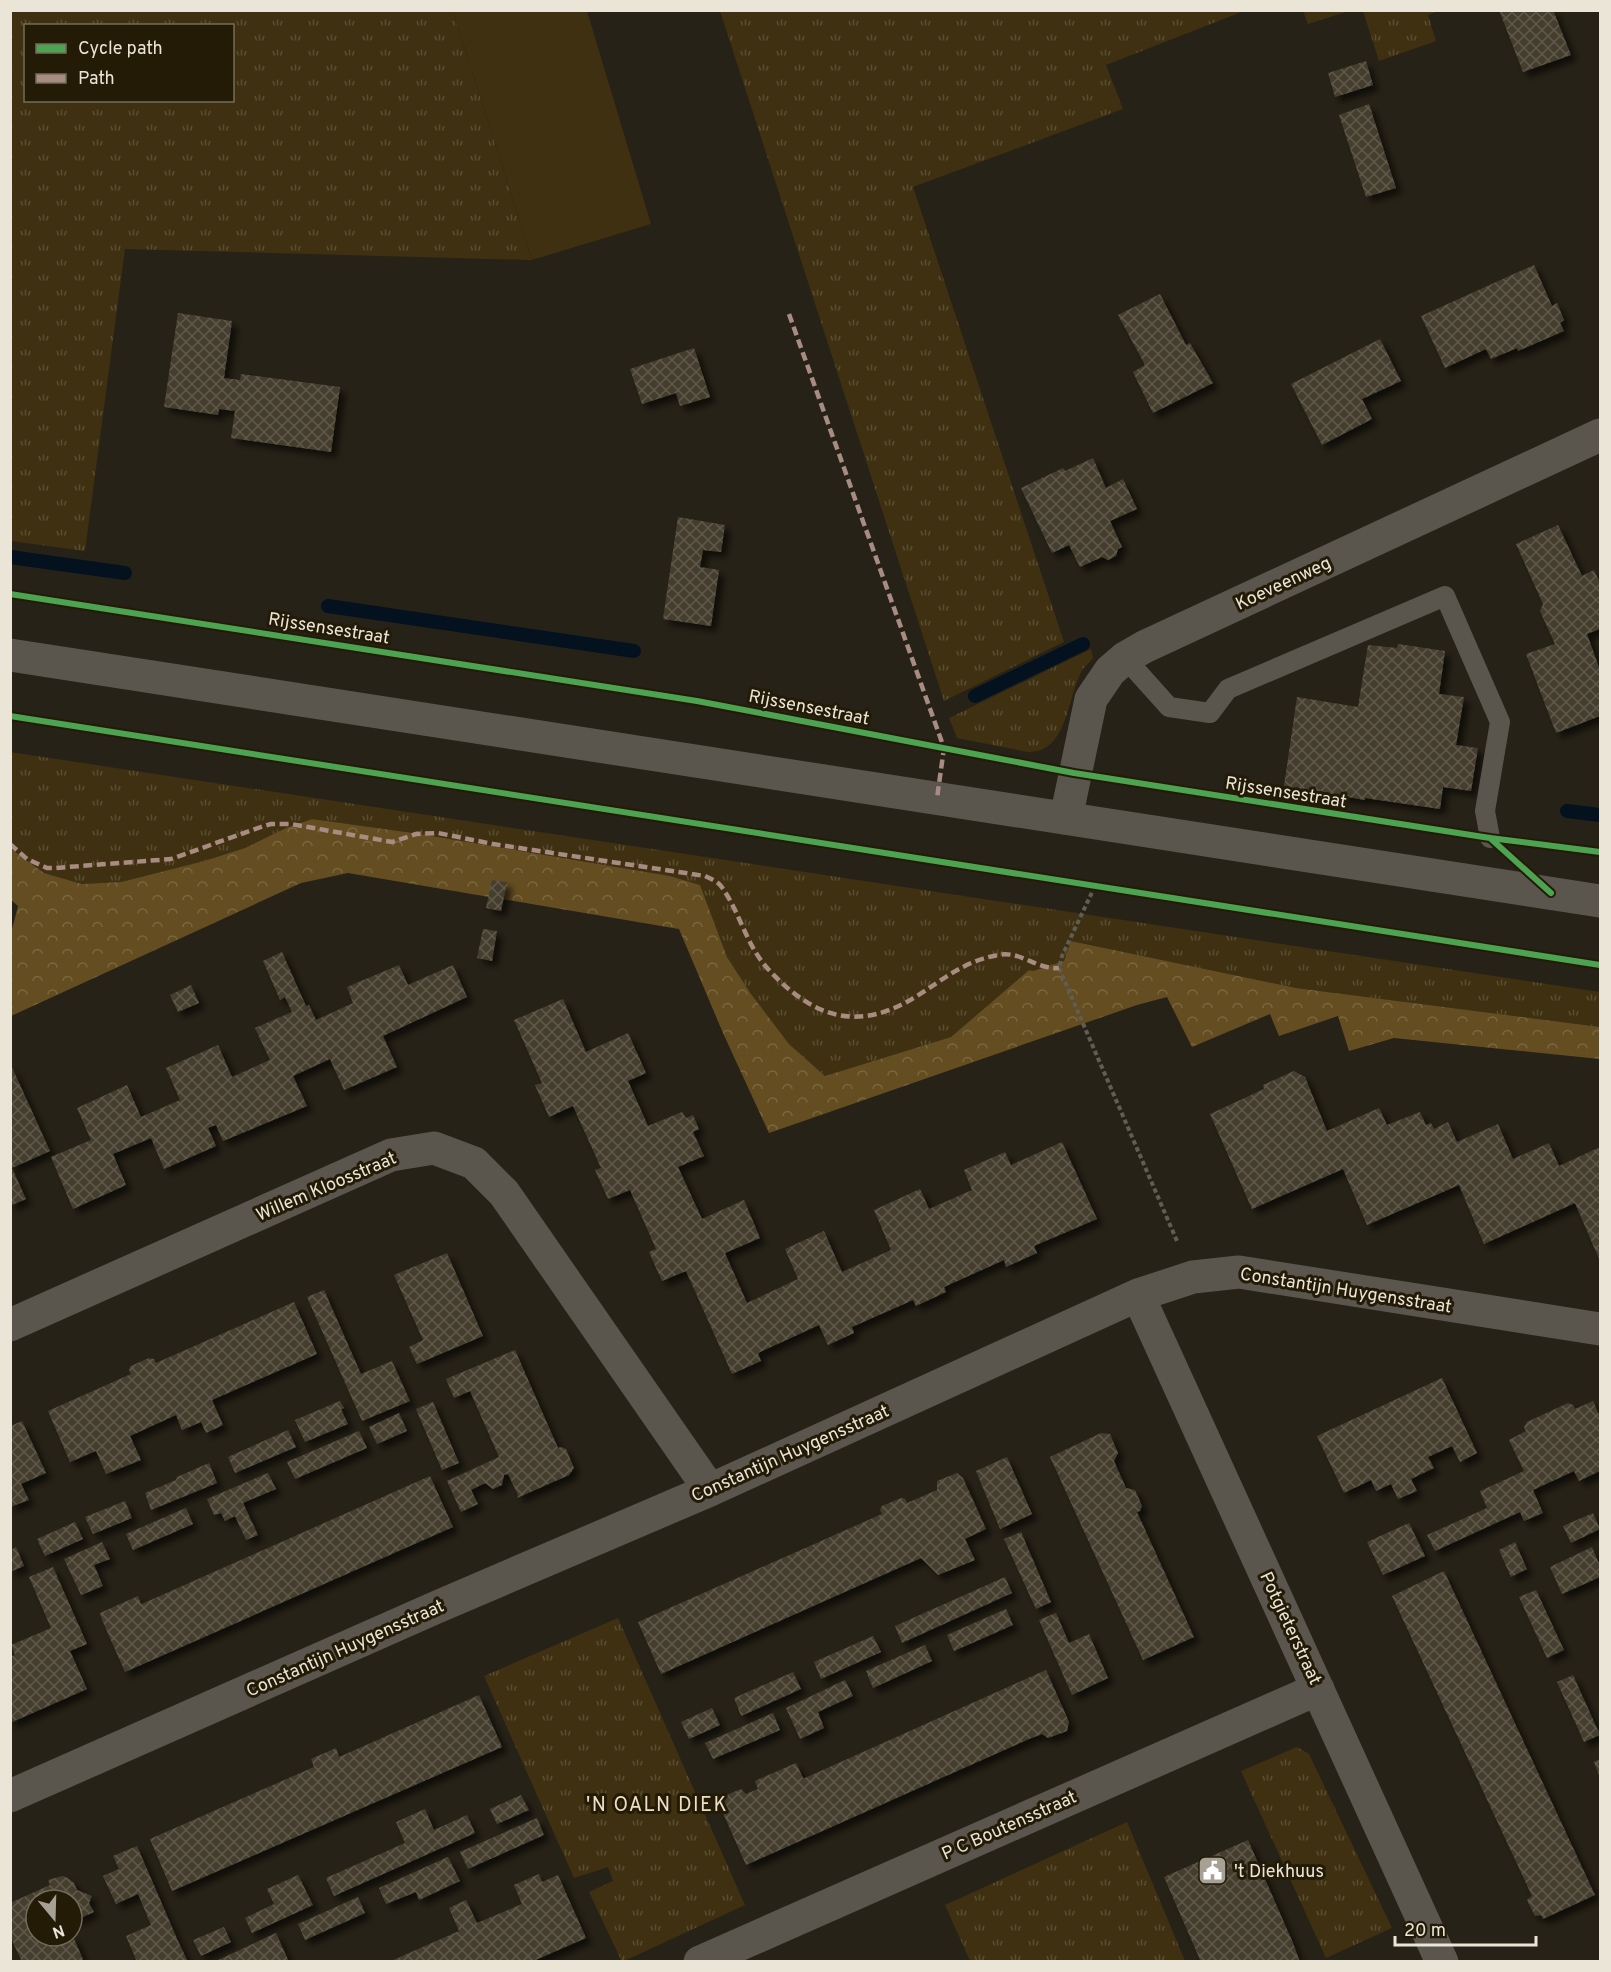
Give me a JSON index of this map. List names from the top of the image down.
{
  "streets": {
    "street": [
      "Koeveenweg",
      "Willem Kloosstraat",
      "Constantijn Huygensstraat",
      "Potgieterstraat",
      "P C Boutensstraat"
    ],
    "cycle path": ["Rijssensestraat"]
  },
  "crossings": [
    ["Willem Kloosstraat", "Constantijn Huygensstraat"],
    ["Constantijn Huygensstraat", "Potgieterstraat"],
    ["Potgieterstraat", "P C Boutensstraat"]
  ],
  "districts": ["'N OALN DIEK"],
  "places": {
    "public building": ["'t Diekhuus"]
  },
  "legend": ["Cycle path", "Path"],
  "scale_bar": "20 m",
  "north": "bottom"
}
